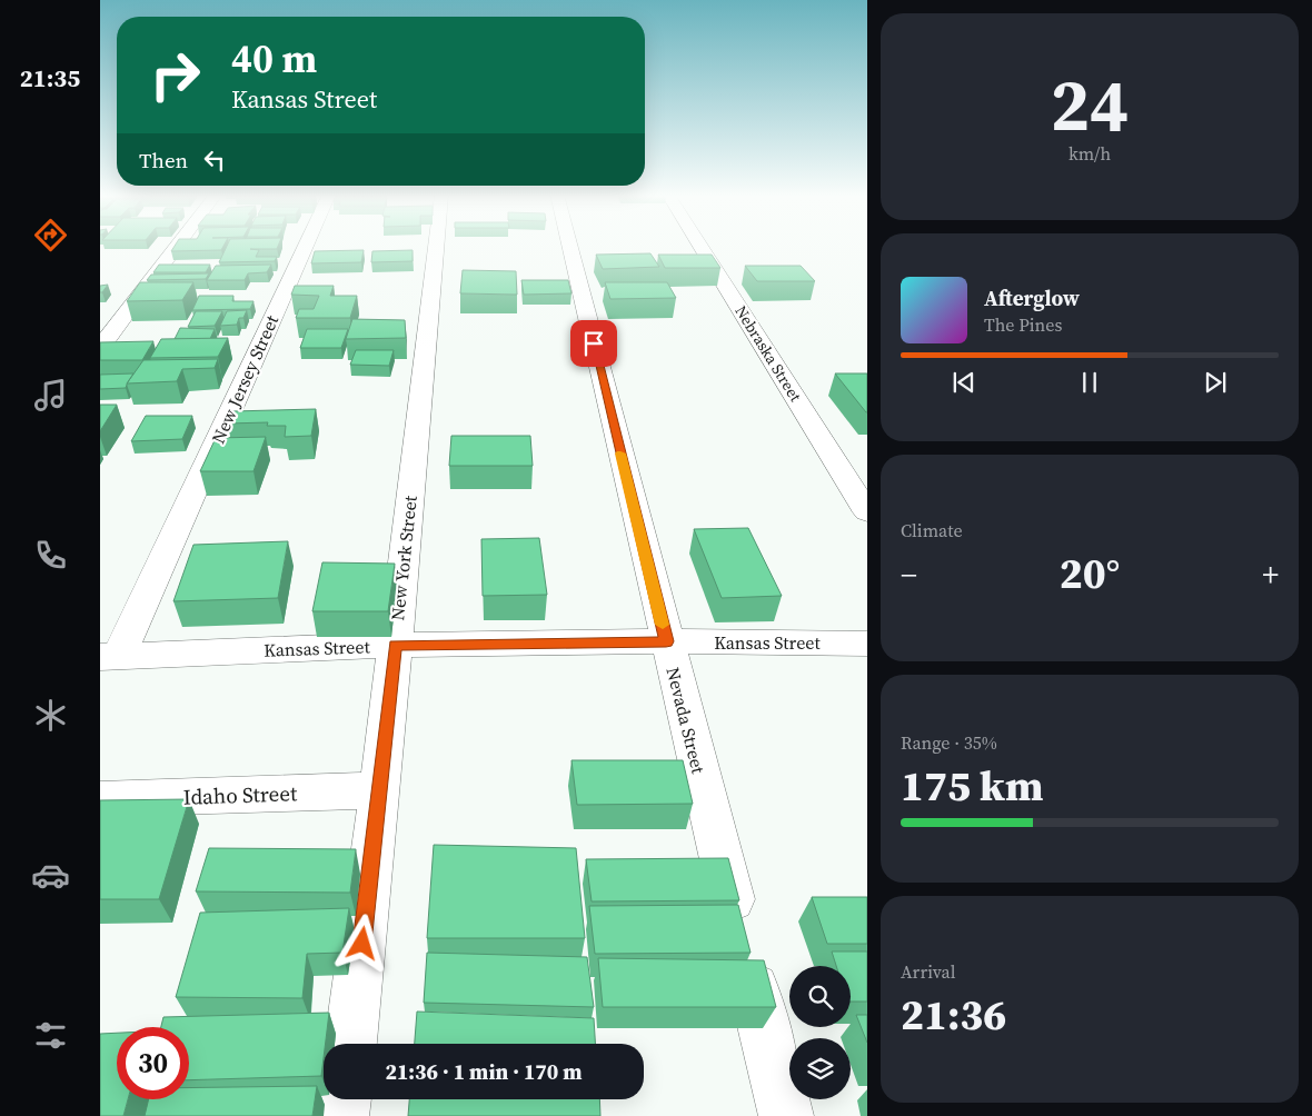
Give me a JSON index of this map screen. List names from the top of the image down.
{
  "streets": {
    "street": [
      "Nebraska Street",
      "New Jersey Street",
      "New York Street",
      "Kansas Street",
      "Nevada Street",
      "Idaho Street"
    ]
  },
  "crossings": [
    ["New Jersey Street", "Kansas Street"],
    ["New York Street", "Kansas Street"],
    ["New York Street", "Idaho Street"],
    ["Kansas Street", "Nevada Street"]
  ],
  "page": {
    "tabs": "21:35",
    "tile": [
      ["24", "km/h"],
      "Climate",
      ["Range · 35%", "175 km"],
      ["Arrival", "21:36"]
    ],
    "turn": ["40 m", "Kansas Street"],
    "then": "Then",
    "song": ["Afterglow", "The Pines"],
    "heat": ["−", "20°", "+"],
    "limit": "30",
    "trip": "21:36 · 1 min · 170 m"
  }
}
